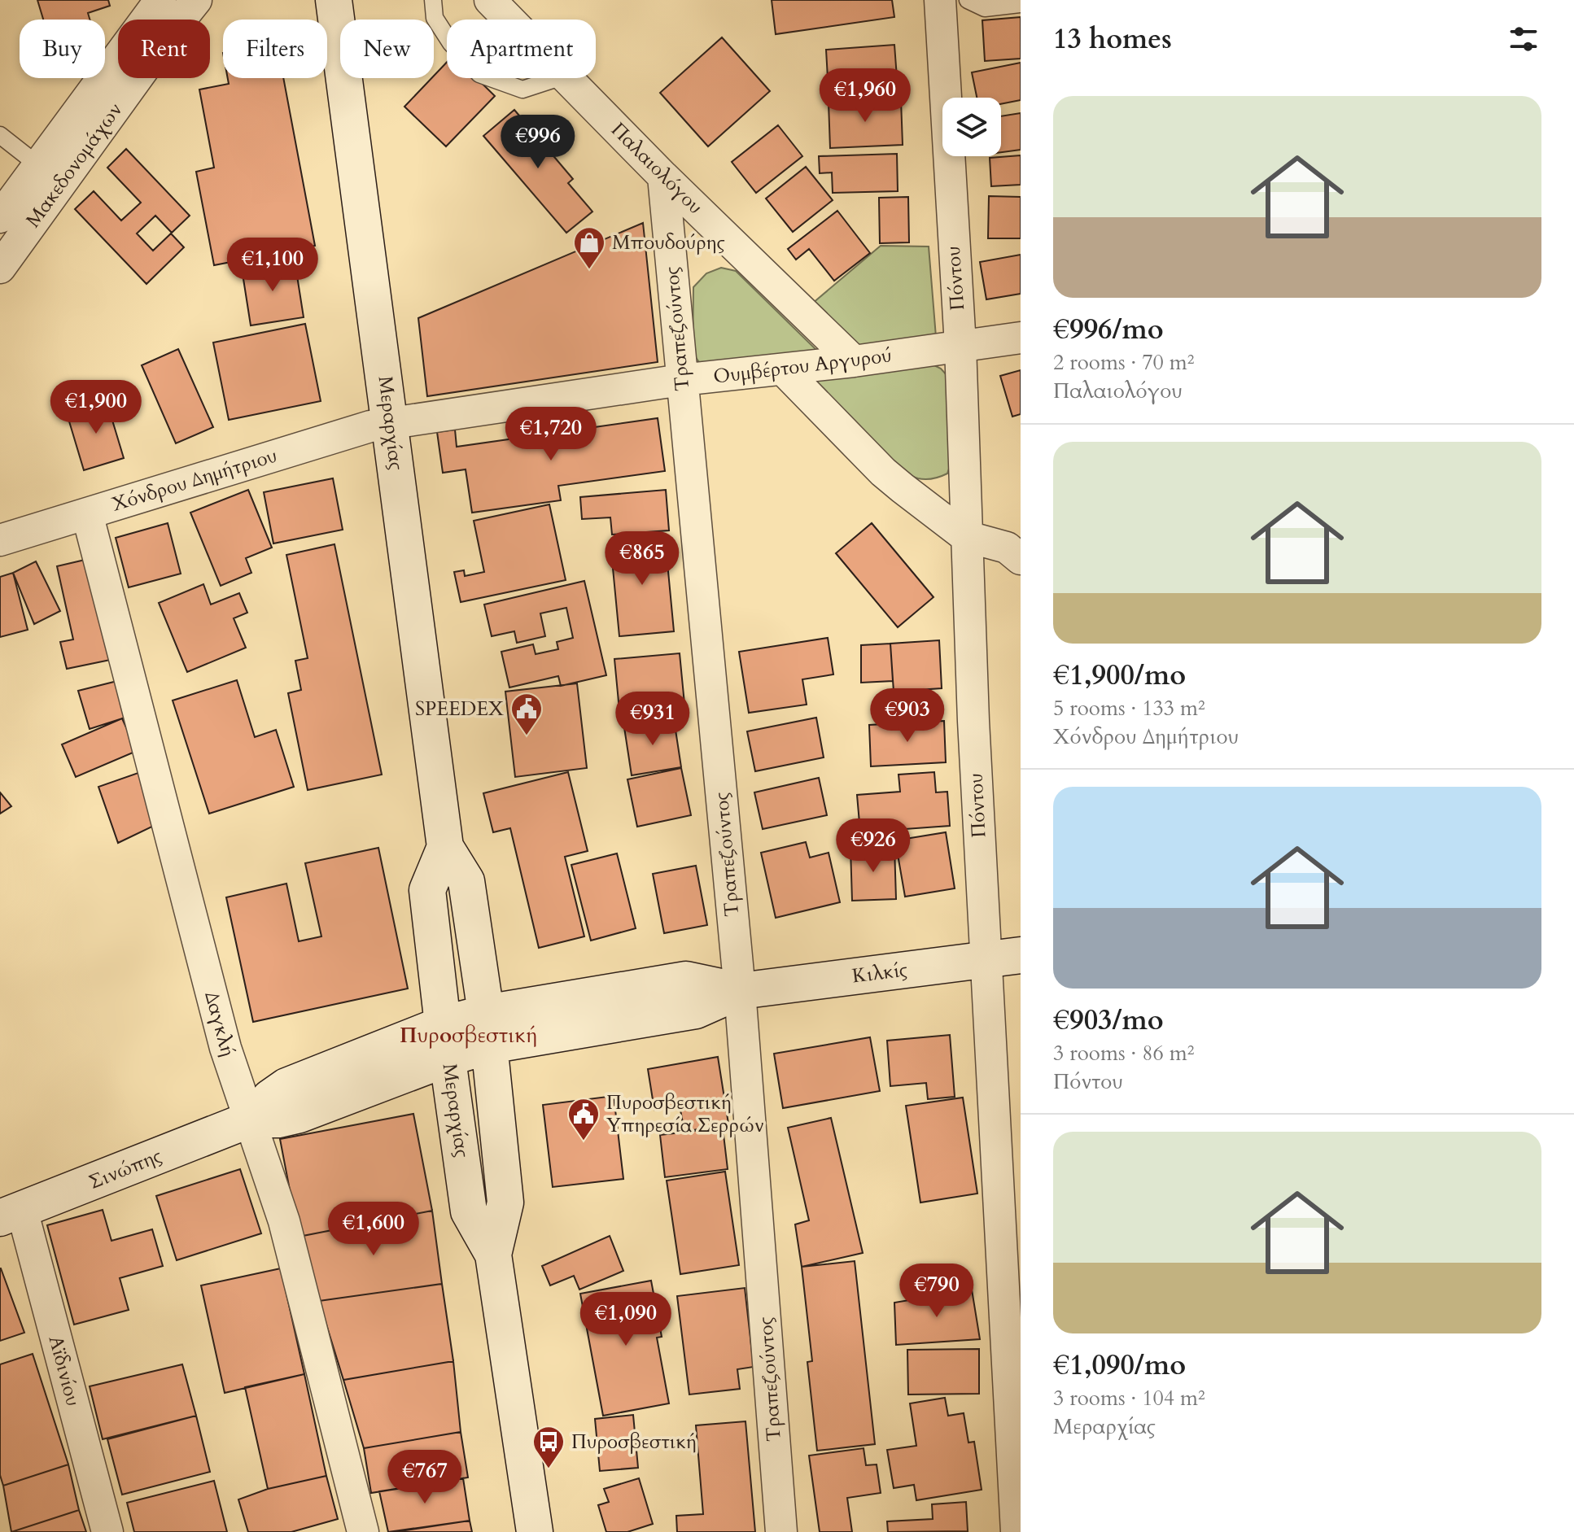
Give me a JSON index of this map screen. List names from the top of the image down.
{
  "streets": {
    "main road": ["Μεραρχίας", "Κιλκίς", "Σινώπης"],
    "street": [
      "Μακεδονομάχων",
      "Παλαιολόγου",
      "Πόντου",
      "Τραπεζούντος",
      "Ουμβέρτου Αργυρού",
      "Χόνδρου Δημήτριου",
      "Δαγκλή",
      "Αϊδινίου"
    ]
  },
  "crossings": [
    ["Παλαιολόγου", "Τραπεζούντος"],
    ["Παλαιολόγου", "Ουμβέρτου Αργυρού"],
    ["Πόντου", "Ουμβέρτου Αργυρού"],
    ["Πόντου", "Κιλκίς"],
    ["Τραπεζούντος", "Ουμβέρτου Αργυρού"],
    ["Τραπεζούντος", "Κιλκίς"],
    ["Ουμβέρτου Αργυρού", "Μεραρχίας"],
    ["Ουμβέρτου Αργυρού", "Χόνδρου Δημήτριου"],
    ["Μεραρχίας", "Χόνδρου Δημήτριου"],
    ["Μεραρχίας", "Κιλκίς"],
    ["Μεραρχίας", "Σινώπης"],
    ["Χόνδρου Δημήτριου", "Δαγκλή"],
    ["Κιλκίς", "Σινώπης"],
    ["Δαγκλή", "Σινώπης"],
    ["Σινώπης", "Αϊδινίου"]
  ],
  "districts": ["Πυροσβεστική"],
  "places": {
    "shop": ["Μπουδούρης"],
    "public building": ["SPEEDEX", "Πυροσβεστική Υπηρεσία Σερρών"],
    "bus stop": ["Πυροσβεστική"]
  },
  "page": {
    "heading": "13 homes",
    "chip": [
      "Buy",
      "Rent",
      "Filters",
      "New",
      "Apartment"
    ],
    "price": [
      "€1,960",
      "€996",
      "€1,100",
      "€1,900",
      "€1,720",
      "€865",
      "€903",
      "€931",
      "€926",
      "€1,600",
      "€790",
      "€1,090",
      "€767"
    ],
    "list": [
      {
        "name": "€996/mo",
        "note": "2 rooms · 70 m² · Παλαιολόγου"
      },
      {
        "name": "€1,900/mo",
        "note": "5 rooms · 133 m² · Χόνδρου Δημήτριου"
      },
      {
        "name": "€903/mo",
        "note": "3 rooms · 86 m² · Πόντου"
      },
      {
        "name": "€1,090/mo",
        "note": "3 rooms · 104 m² · Μεραρχίας"
      }
    ]
  }
}
